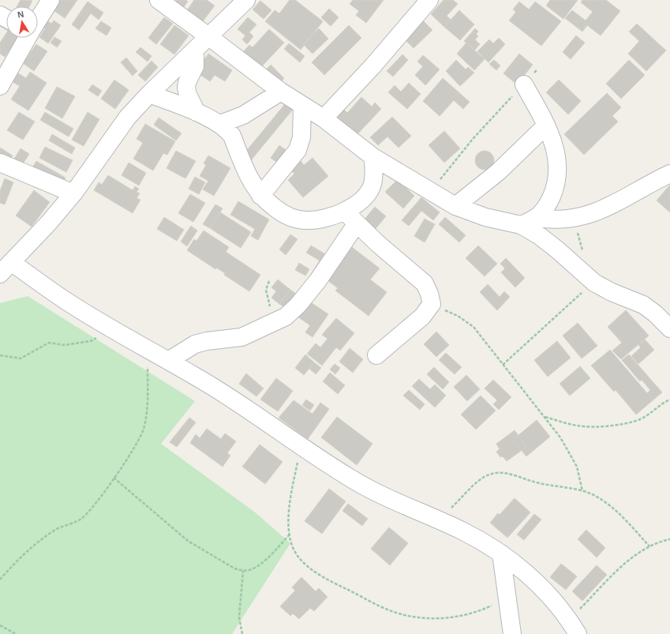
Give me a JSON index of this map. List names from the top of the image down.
{
  "north": "top"
}
